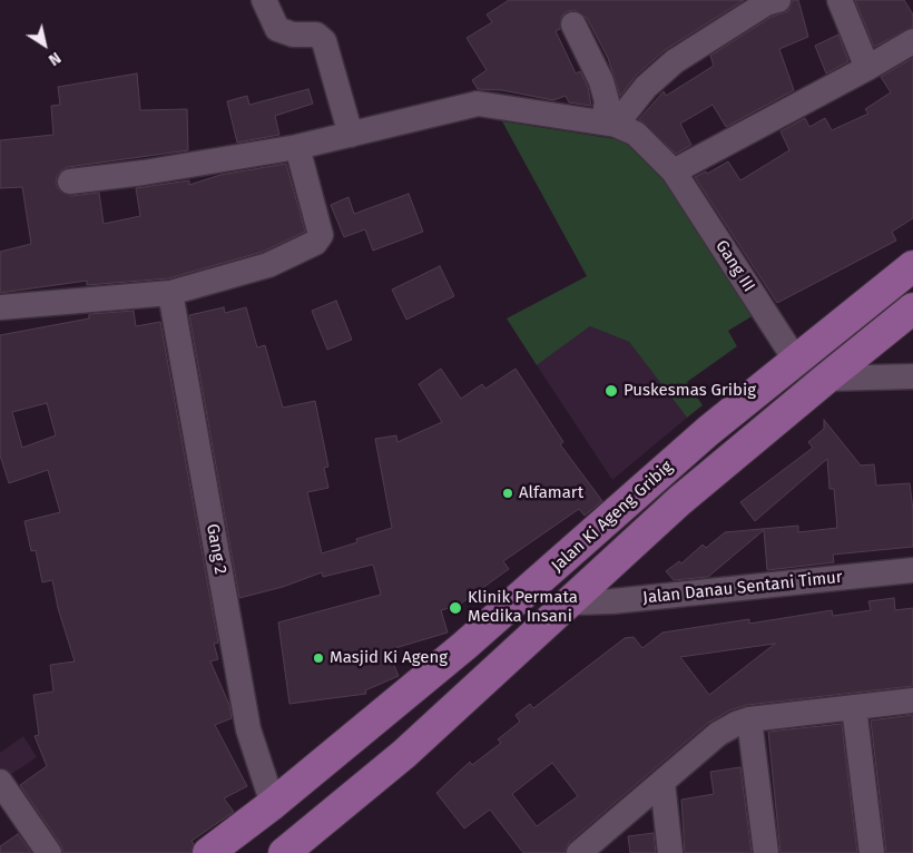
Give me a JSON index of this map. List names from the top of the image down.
{
  "streets": {
    "main road": ["Jalan Ki Ageng Gribig"],
    "street": ["Gang III", "Gang 2", "Jalan Danau Sentani Timur"]
  },
  "crossings": [
    ["Gang III", "Jalan Ki Ageng Gribig"],
    ["Jalan Ki Ageng Gribig", "Gang 2"],
    ["Jalan Ki Ageng Gribig", "Jalan Danau Sentani Timur"]
  ],
  "places": [
    "Puskesmas Gribig",
    "Alfamart",
    "Klinik Permata Medika Insani",
    "Masjid Ki Ageng"
  ],
  "north": "bottom right"
}
